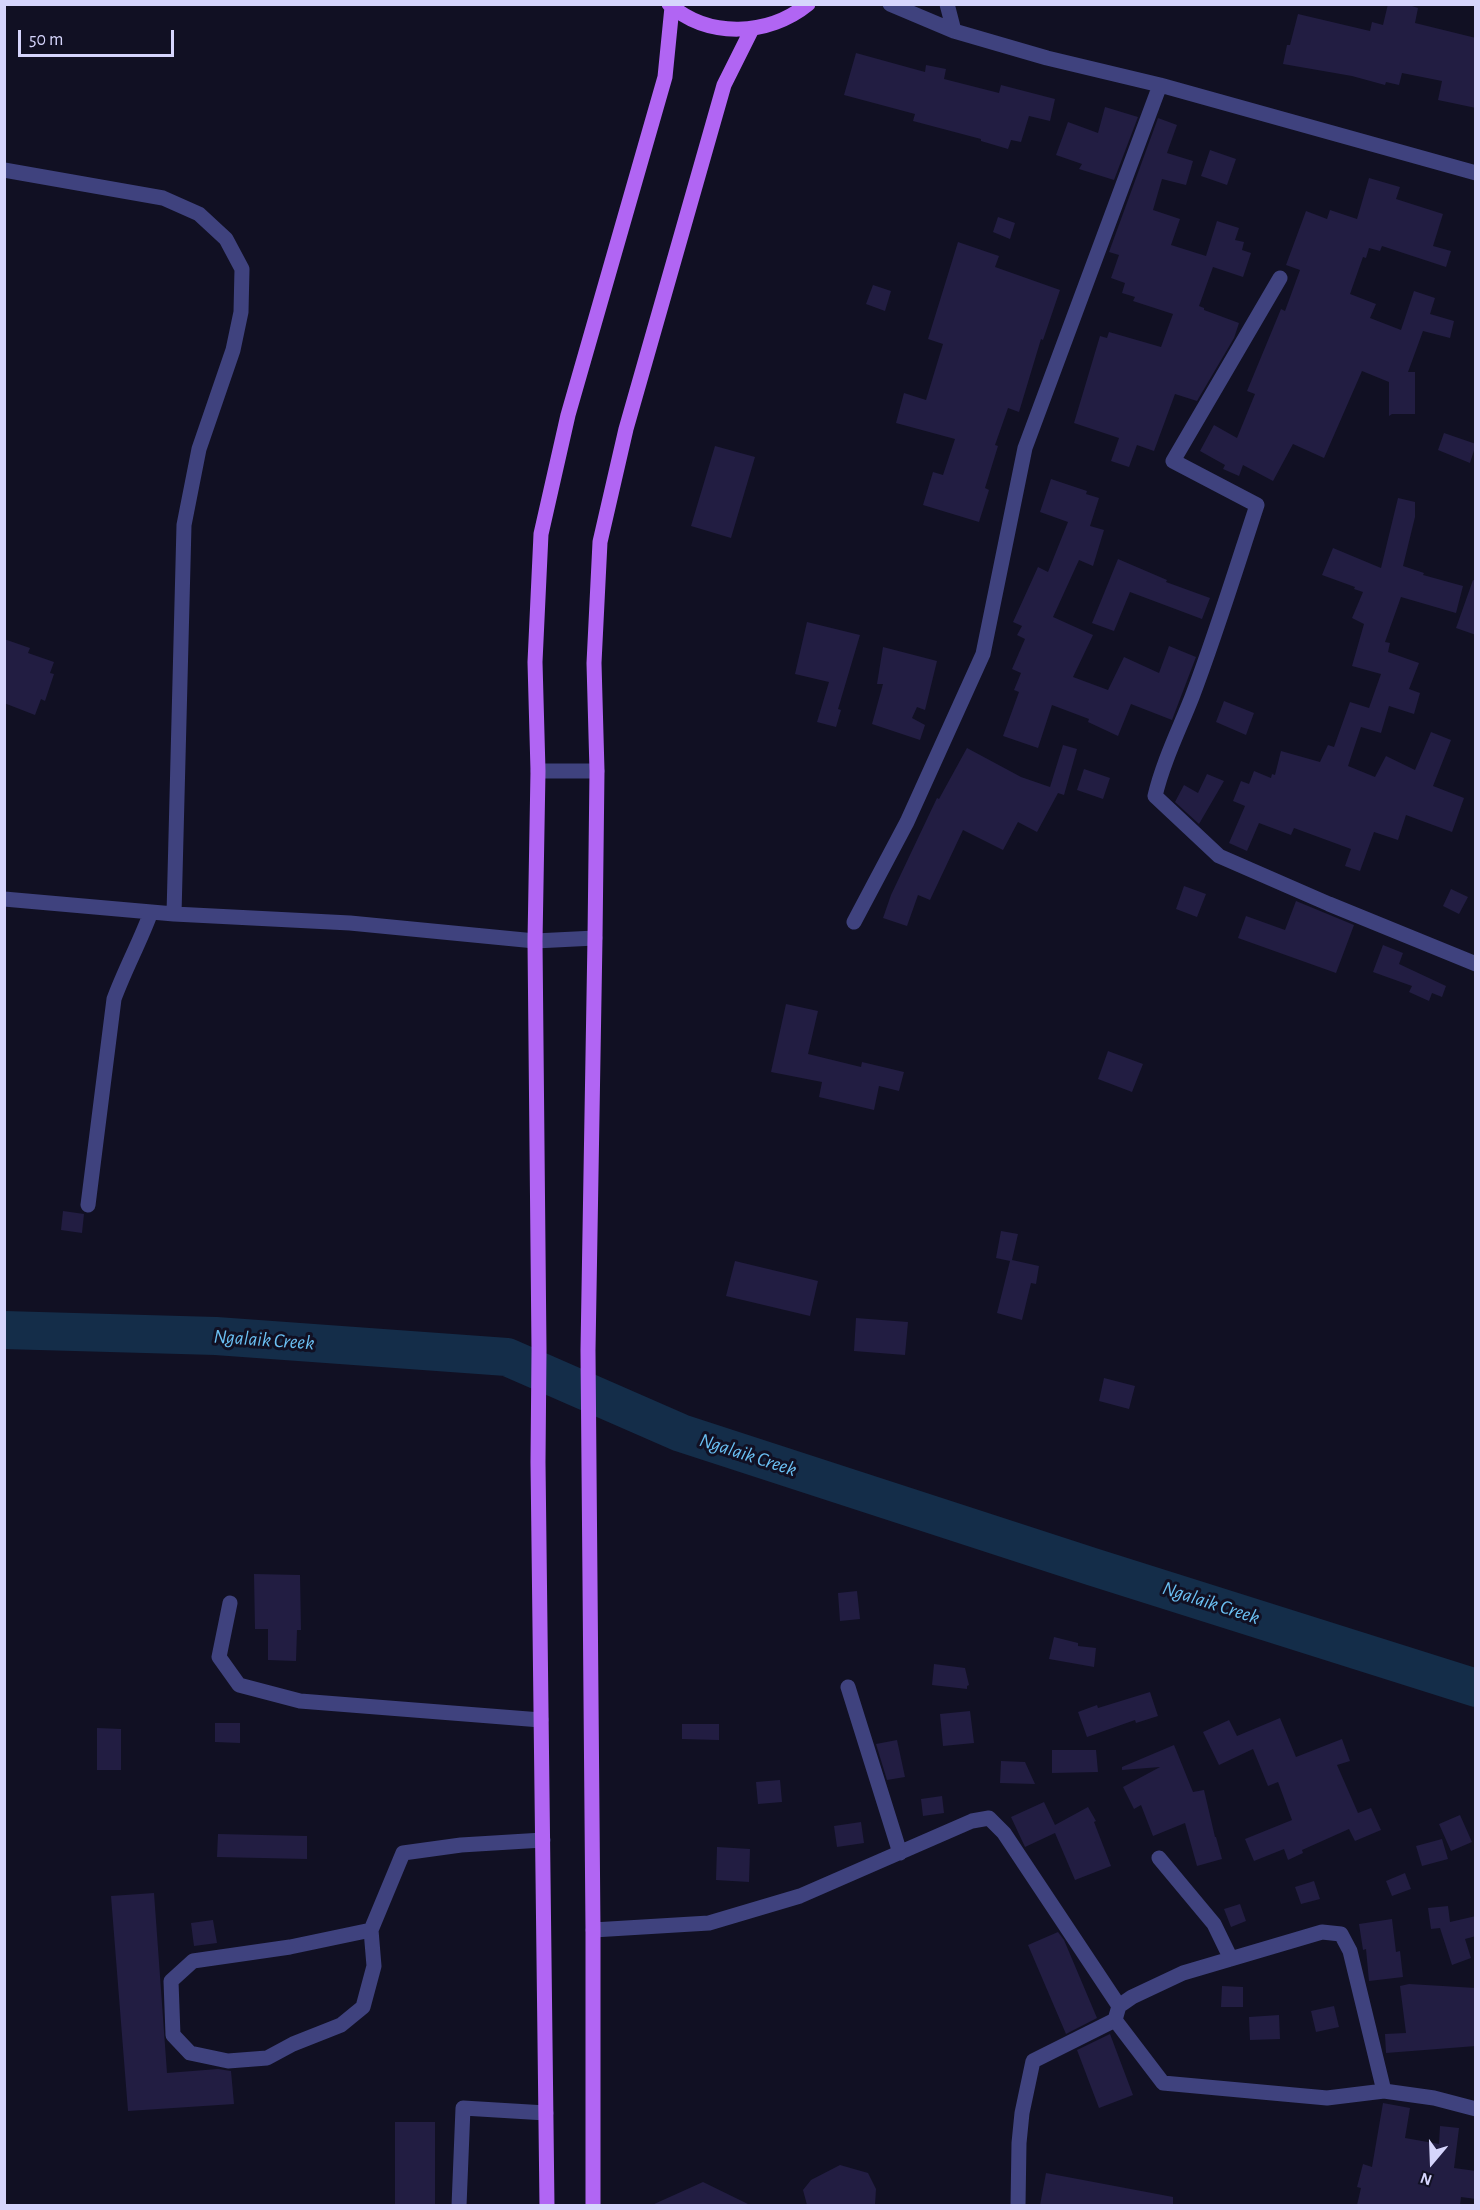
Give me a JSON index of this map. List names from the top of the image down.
{
  "water": ["Ngalaik Creek"],
  "scale_bar": "50 m",
  "north": "bottom"
}
